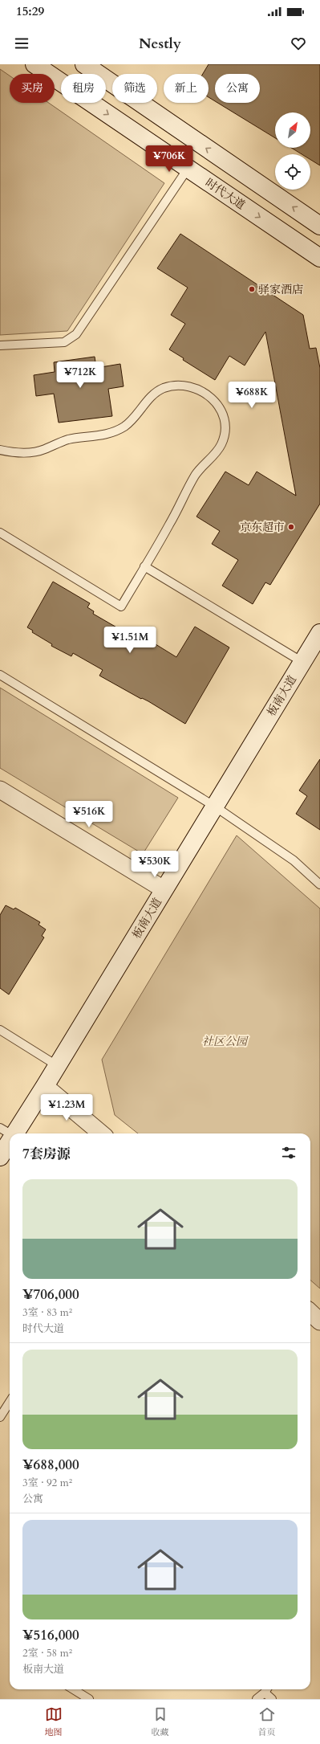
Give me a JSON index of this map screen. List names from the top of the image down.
{
  "streets": {
    "main road": ["时代大道", "板南大道"]
  },
  "parks": ["社区公园"],
  "places": ["驿家酒店", "京东超市"],
  "north": "top right",
  "page": {
    "status": "15:29",
    "header": "Nestly",
    "chip": [
      "买房",
      "租房",
      "筛选",
      "新上",
      "公寓"
    ],
    "price": [
      "¥706K",
      "¥712K",
      "¥688K",
      "¥1.51M",
      "¥516K",
      "¥530K",
      "¥1.23M"
    ],
    "heading": "7套房源",
    "list": [
      {
        "name": "¥706,000",
        "note": "3室 · 83 m² · 时代大道"
      },
      {
        "name": "¥688,000",
        "note": "3室 · 92 m² · 公寓"
      },
      {
        "name": "¥516,000",
        "note": "2室 · 58 m² · 板南大道"
      }
    ],
    "tabs": ["地图", "收藏", "首页"]
  }
}
